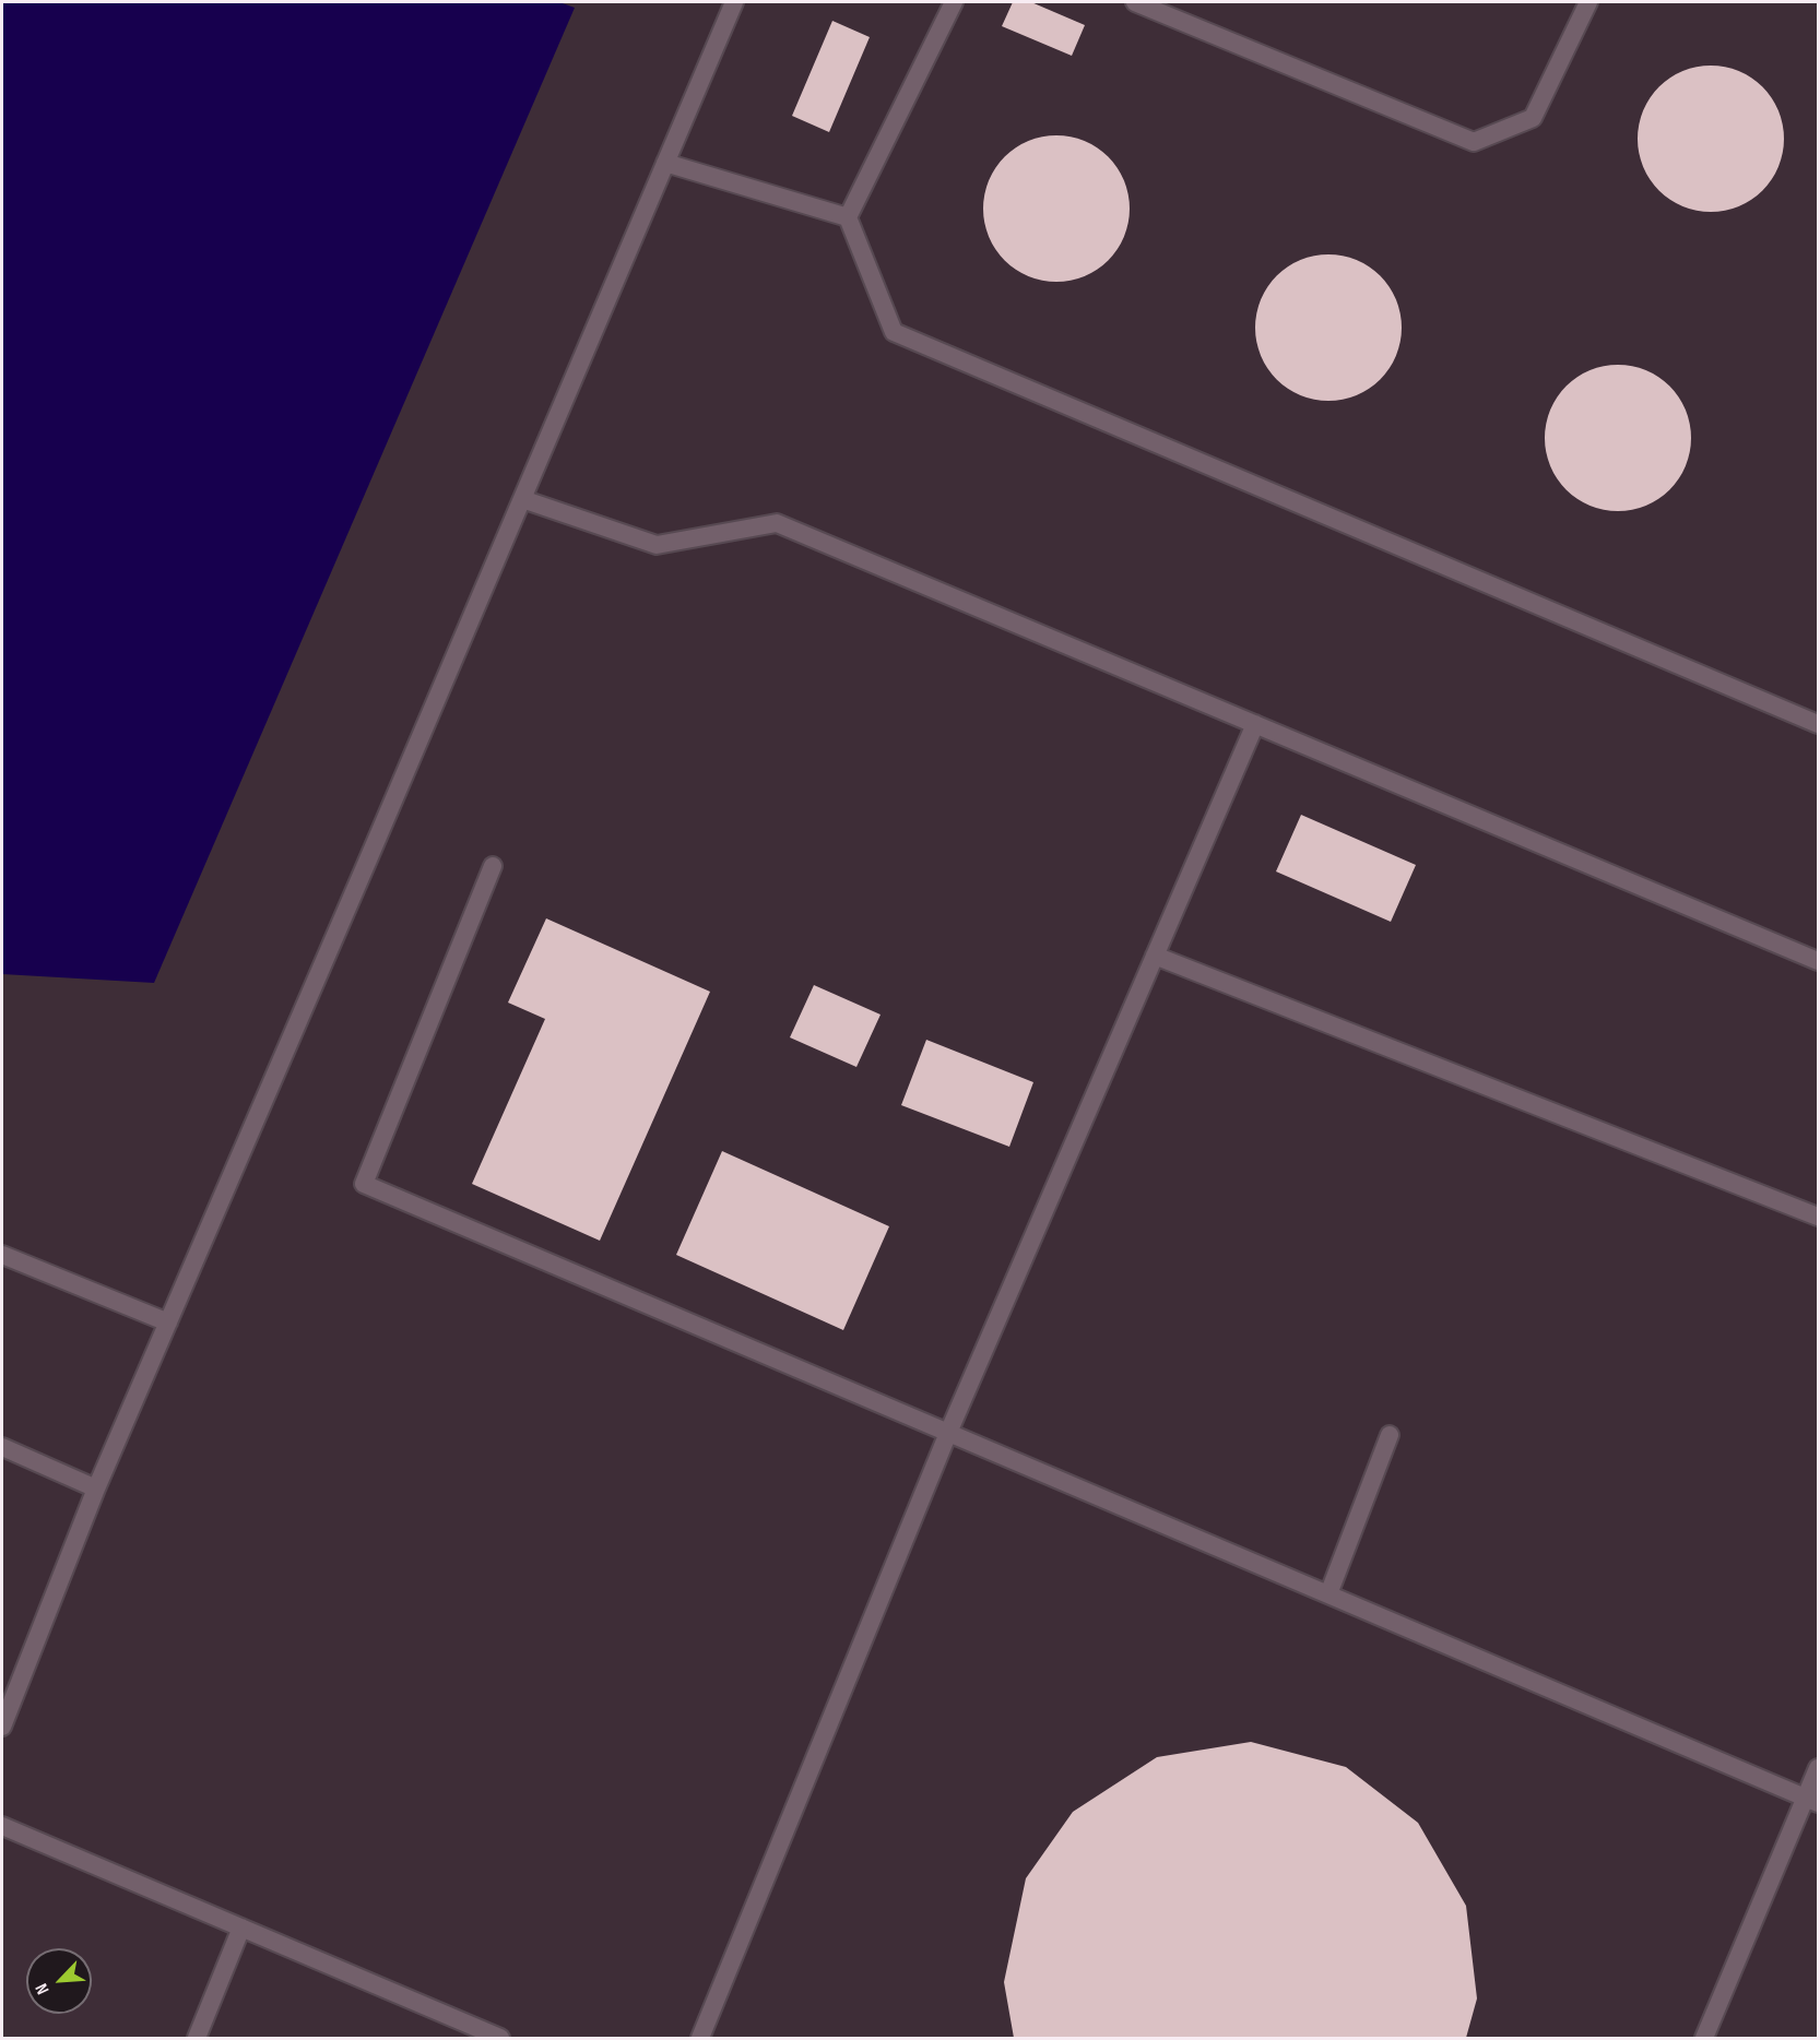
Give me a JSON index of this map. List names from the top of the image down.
{
  "north": "bottom left"
}
